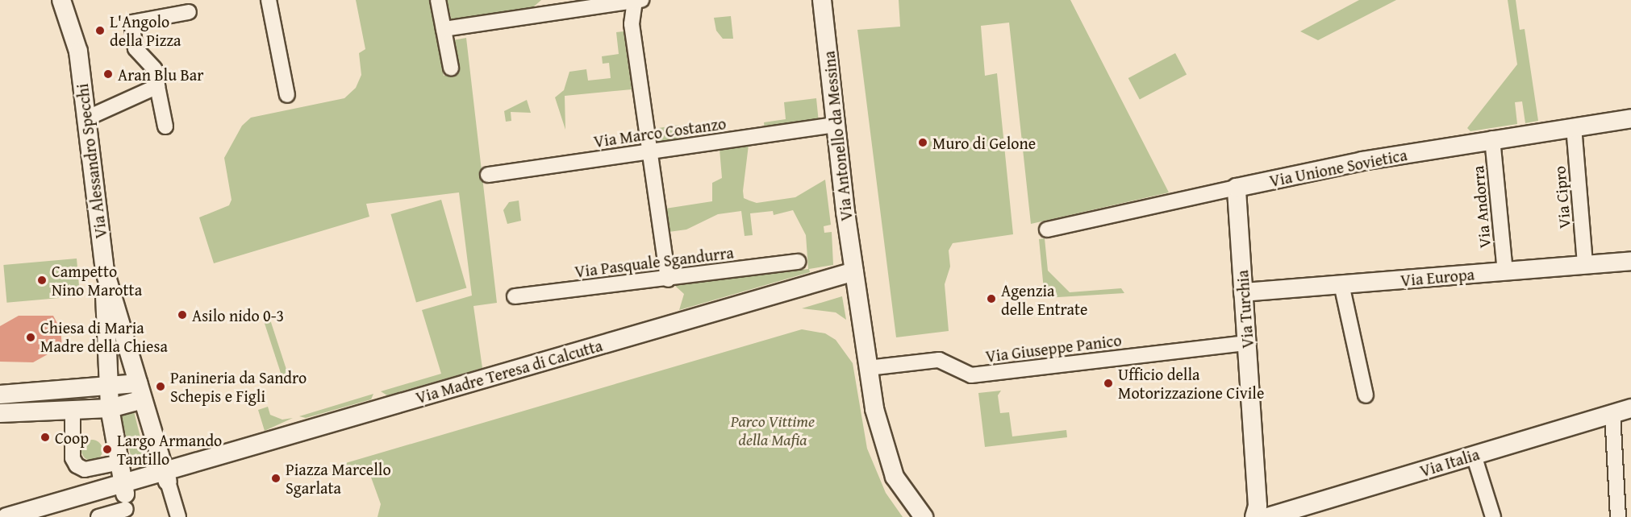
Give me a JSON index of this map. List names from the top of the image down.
{
  "streets": {
    "street": [
      "Via Marco Costanzo",
      "Via Antonello da Messina",
      "Via Alessandro Specchi",
      "Via Unione Sovietica",
      "Via Cipro",
      "Via Andorra",
      "Via Pasquale Sgandurra",
      "Via Europa",
      "Via Turchia",
      "Via Giuseppe Panico",
      "Via Madre Teresa di Calcutta",
      "Via Italia"
    ]
  },
  "crossings": [
    ["Via Marco Costanzo", "Via Antonello da Messina"],
    ["Via Antonello da Messina", "Via Giuseppe Panico"],
    ["Via Antonello da Messina", "Via Madre Teresa di Calcutta"],
    ["Via Alessandro Specchi", "Via Madre Teresa di Calcutta"],
    ["Via Unione Sovietica", "Via Cipro"],
    ["Via Unione Sovietica", "Via Andorra"],
    ["Via Unione Sovietica", "Via Turchia"],
    ["Via Cipro", "Via Europa"],
    ["Via Andorra", "Via Europa"],
    ["Via Europa", "Via Turchia"],
    ["Via Turchia", "Via Giuseppe Panico"]
  ],
  "parks": ["Parco Vittime della Mafia"],
  "places": [
    "L'Angolo della Pizza",
    "Aran Blu Bar",
    "Muro di Gelone",
    "Campetto Nino Marotta",
    "Agenzia delle Entrate",
    "Asilo nido 0-3",
    "Chiesa di Maria Madre della Chiesa",
    "Ufficio della Motorizzazione Civile",
    "Panineria da Sandro Schepis e Figli",
    "Coop",
    "Largo Armando Tantillo",
    "Piazza Marcello Sgarlata"
  ]
}
